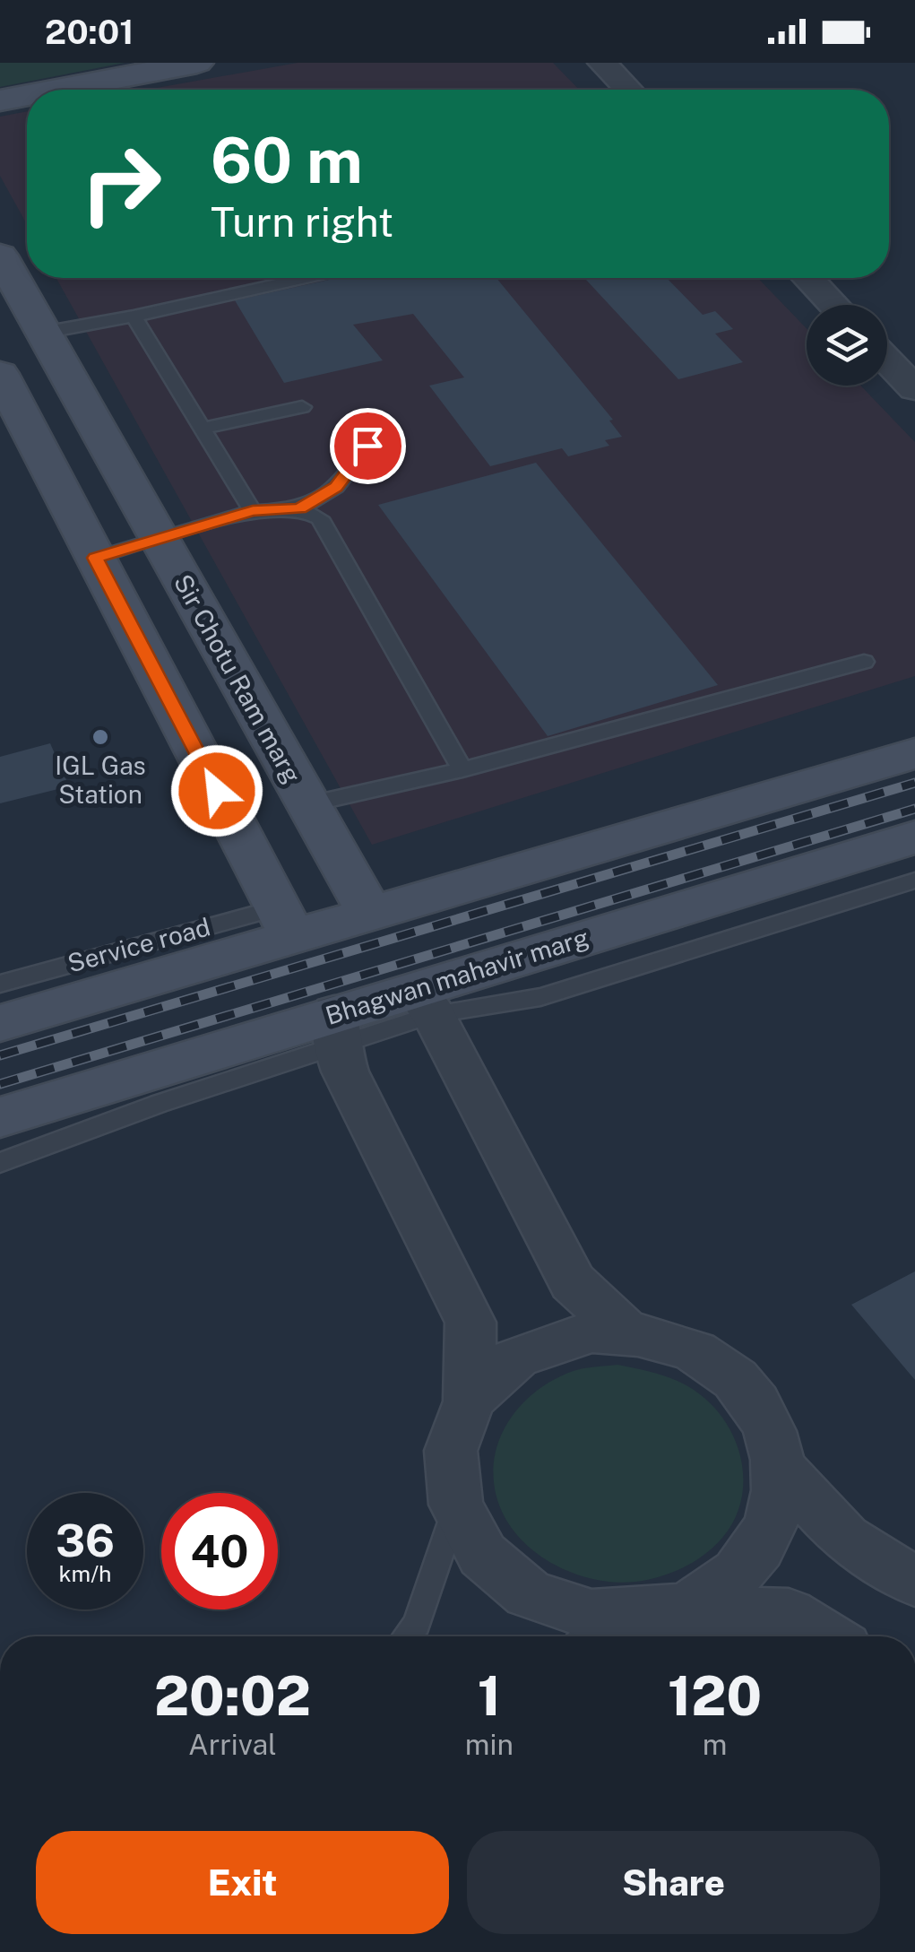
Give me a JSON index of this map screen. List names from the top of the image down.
{
  "streets": {
    "street": ["Sir Chotu Ram marg", "Bhagwan mahavir marg"],
    "lane": ["Service road"]
  },
  "places": ["IGL Gas Station"],
  "page": {
    "status": "20:01",
    "turn": ["60 m", "Turn right"],
    "speed": "36 km/h",
    "limit": "40",
    "eta": [
      "20:02",
      "Arrival",
      "1",
      "min",
      "120",
      "m"
    ],
    "buttons": ["Exit", "Share"]
  }
}
